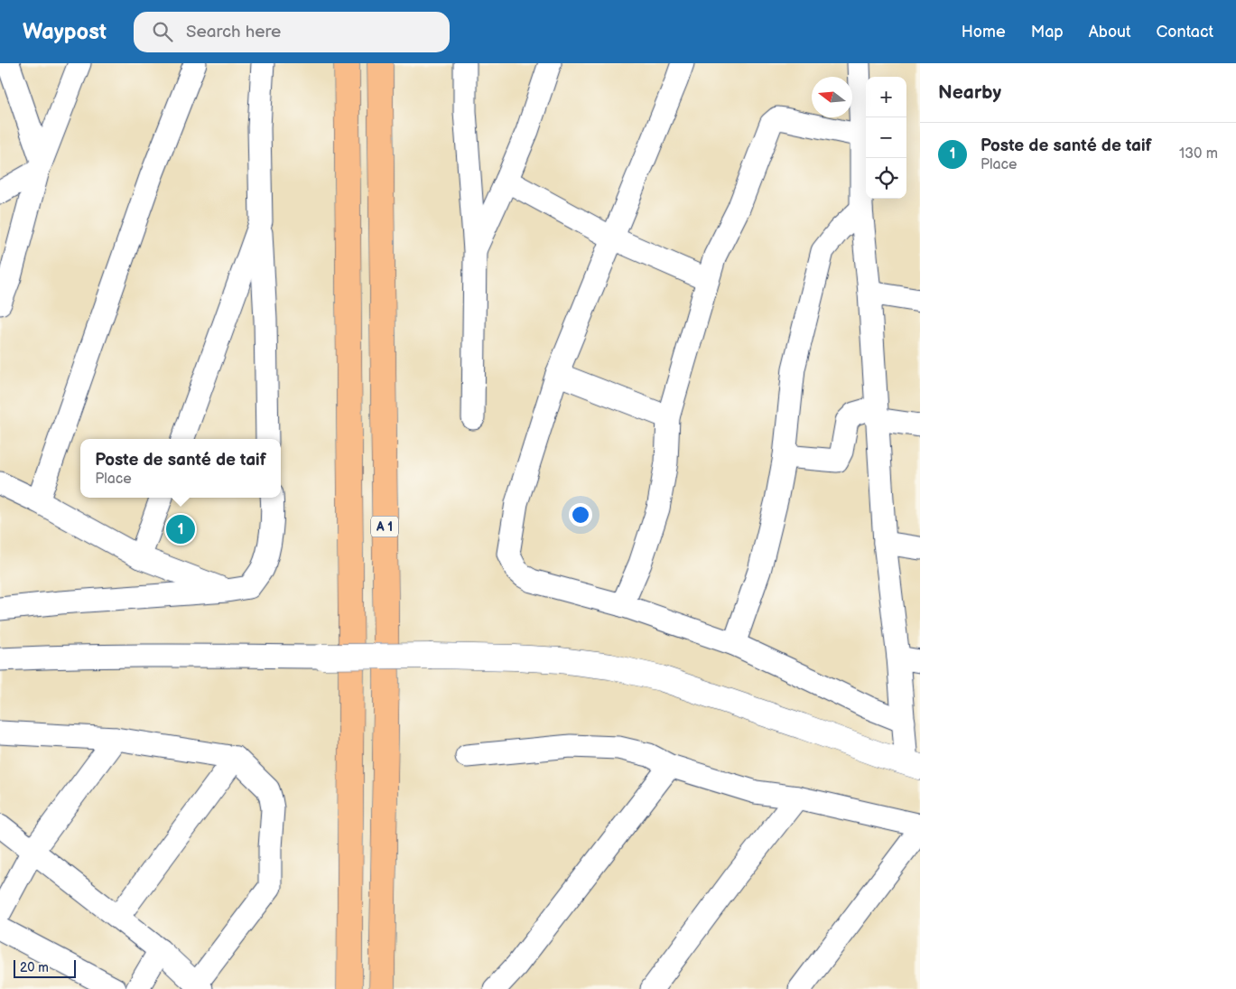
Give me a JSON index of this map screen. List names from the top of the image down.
{
  "streets": {
    "highway": ["A 1"]
  },
  "scale_bar": "20 m",
  "north": "left",
  "page": {
    "header": "Waypost",
    "search": "Search here",
    "nav": [
      "Home",
      "Map",
      "About",
      "Contact"
    ],
    "heading": "Nearby",
    "map_buttons": ["+", "−"],
    "list": [
      {
        "mark": "1",
        "name": "Poste de santé de taif",
        "note": "Place",
        "value": "130 m"
      }
    ],
    "popup": ["Poste de santé de taif", "Place"],
    "pins": "1",
    "scale": "20 m"
  }
}
